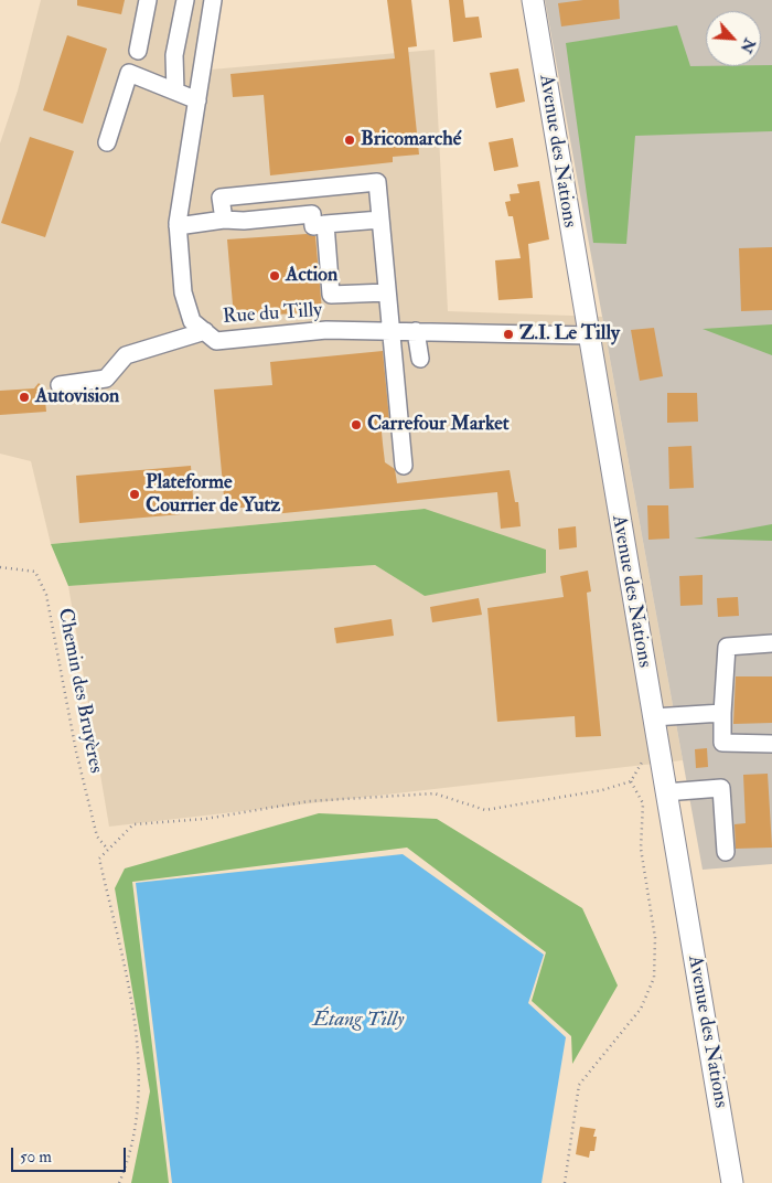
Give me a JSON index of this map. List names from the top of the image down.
{
  "streets": {
    "main road": ["Avenue des Nations"],
    "street": ["Rue du Tilly"],
    "path": ["Chemin des Bruyères"]
  },
  "crossings": [
    ["Avenue des Nations", "Rue du Tilly"]
  ],
  "water": ["Étang Tilly"],
  "places": [
    "Bricomarché",
    "Action",
    "Z.I. Le Tilly",
    "Autovision",
    "Carrefour Market",
    "Plateforme Courrier de Yutz"
  ],
  "scale_bar": "50 m",
  "north": "bottom right"
}
